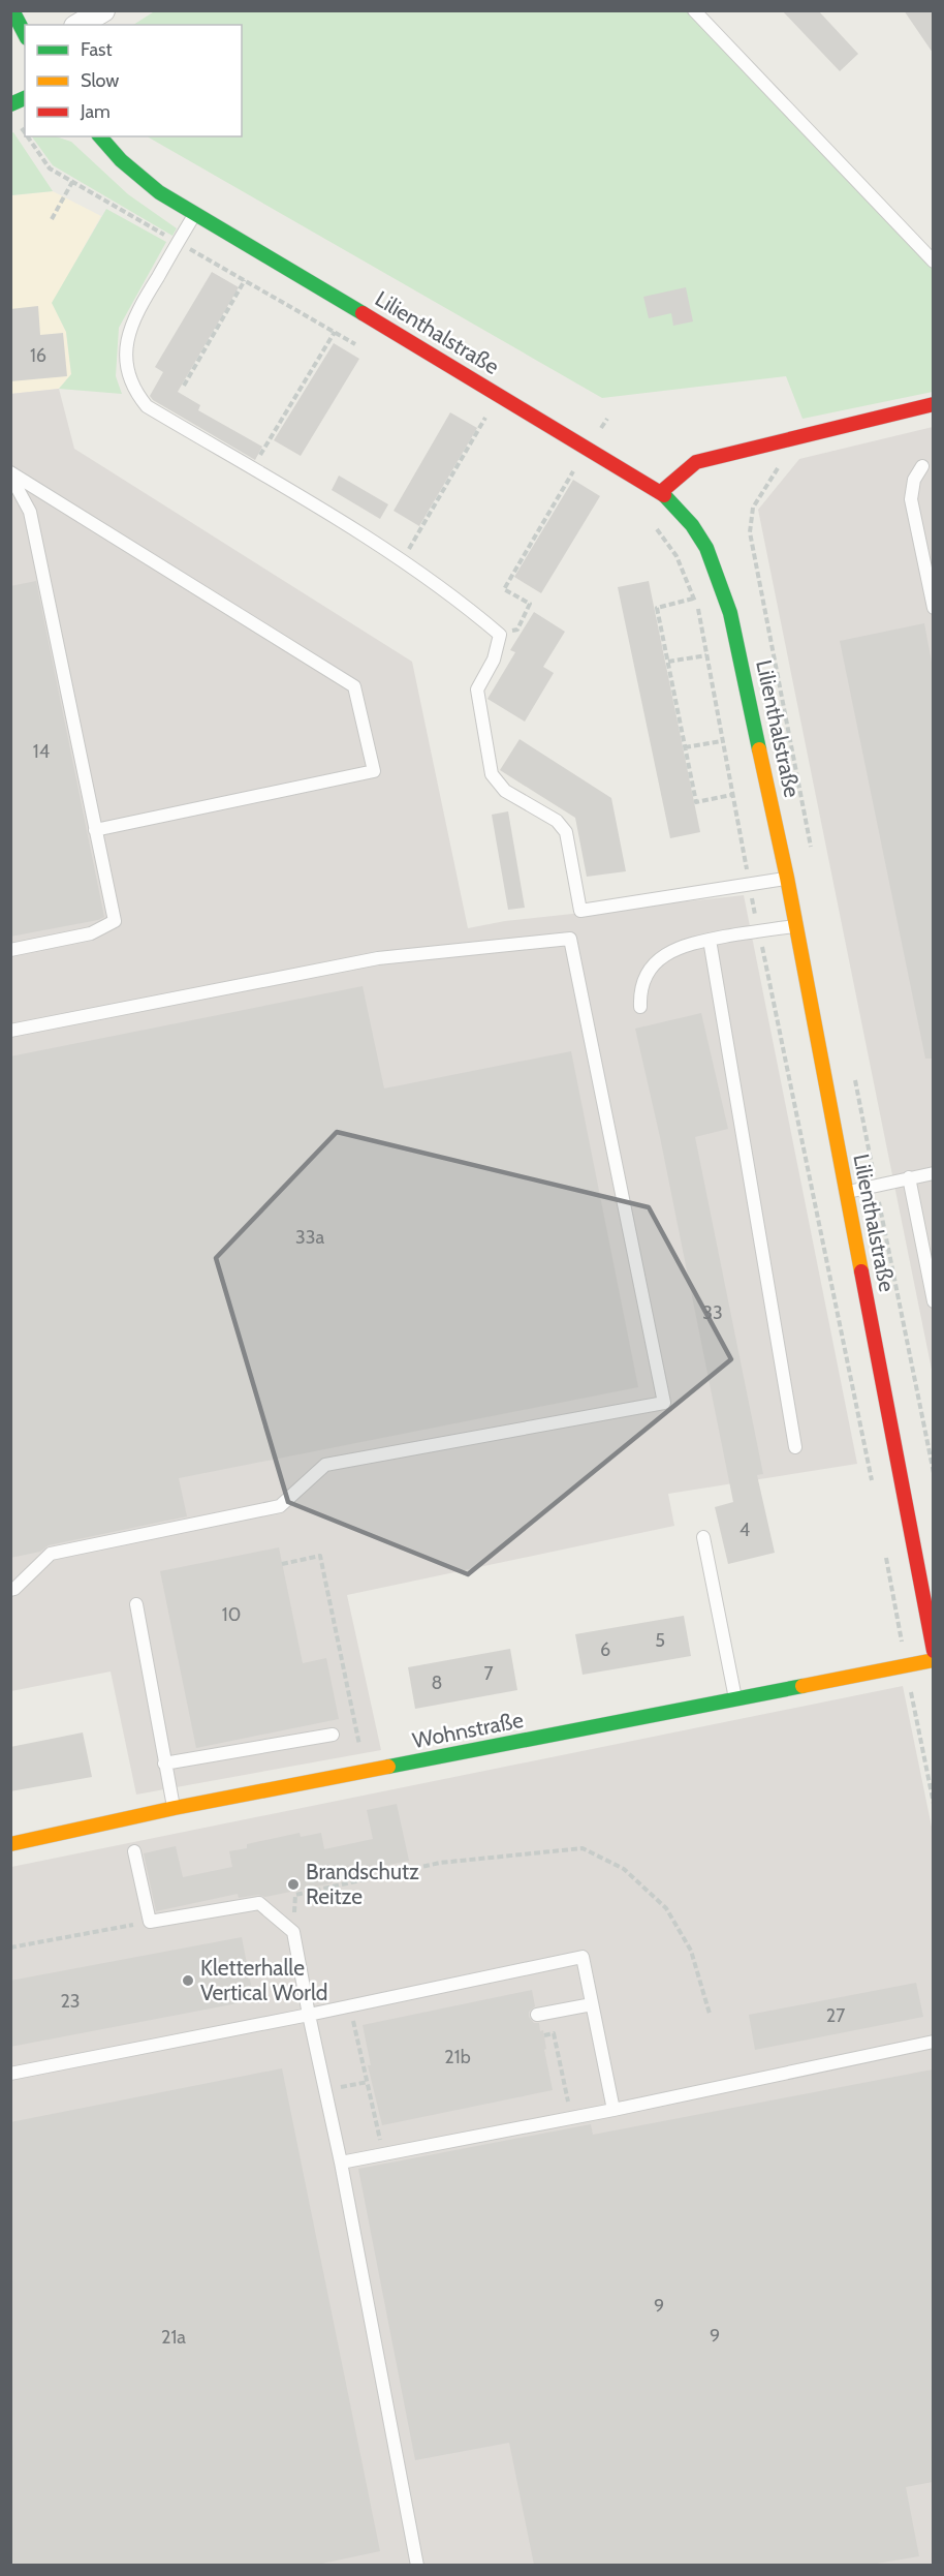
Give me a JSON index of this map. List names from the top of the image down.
{
  "streets": {
    "main road": ["Lilienthalstraße", "Wohnstraße"]
  },
  "places": ["Brandschutz Reitze", "Kletterhalle Vertical World"],
  "house_numbers": [
    "16",
    "14",
    "33a",
    "33",
    "4",
    "10",
    "5",
    "6",
    "7",
    "8",
    "23",
    "27",
    "21b",
    "9",
    "9",
    "21a"
  ],
  "legend": ["Fast", "Slow", "Jam"]
}
